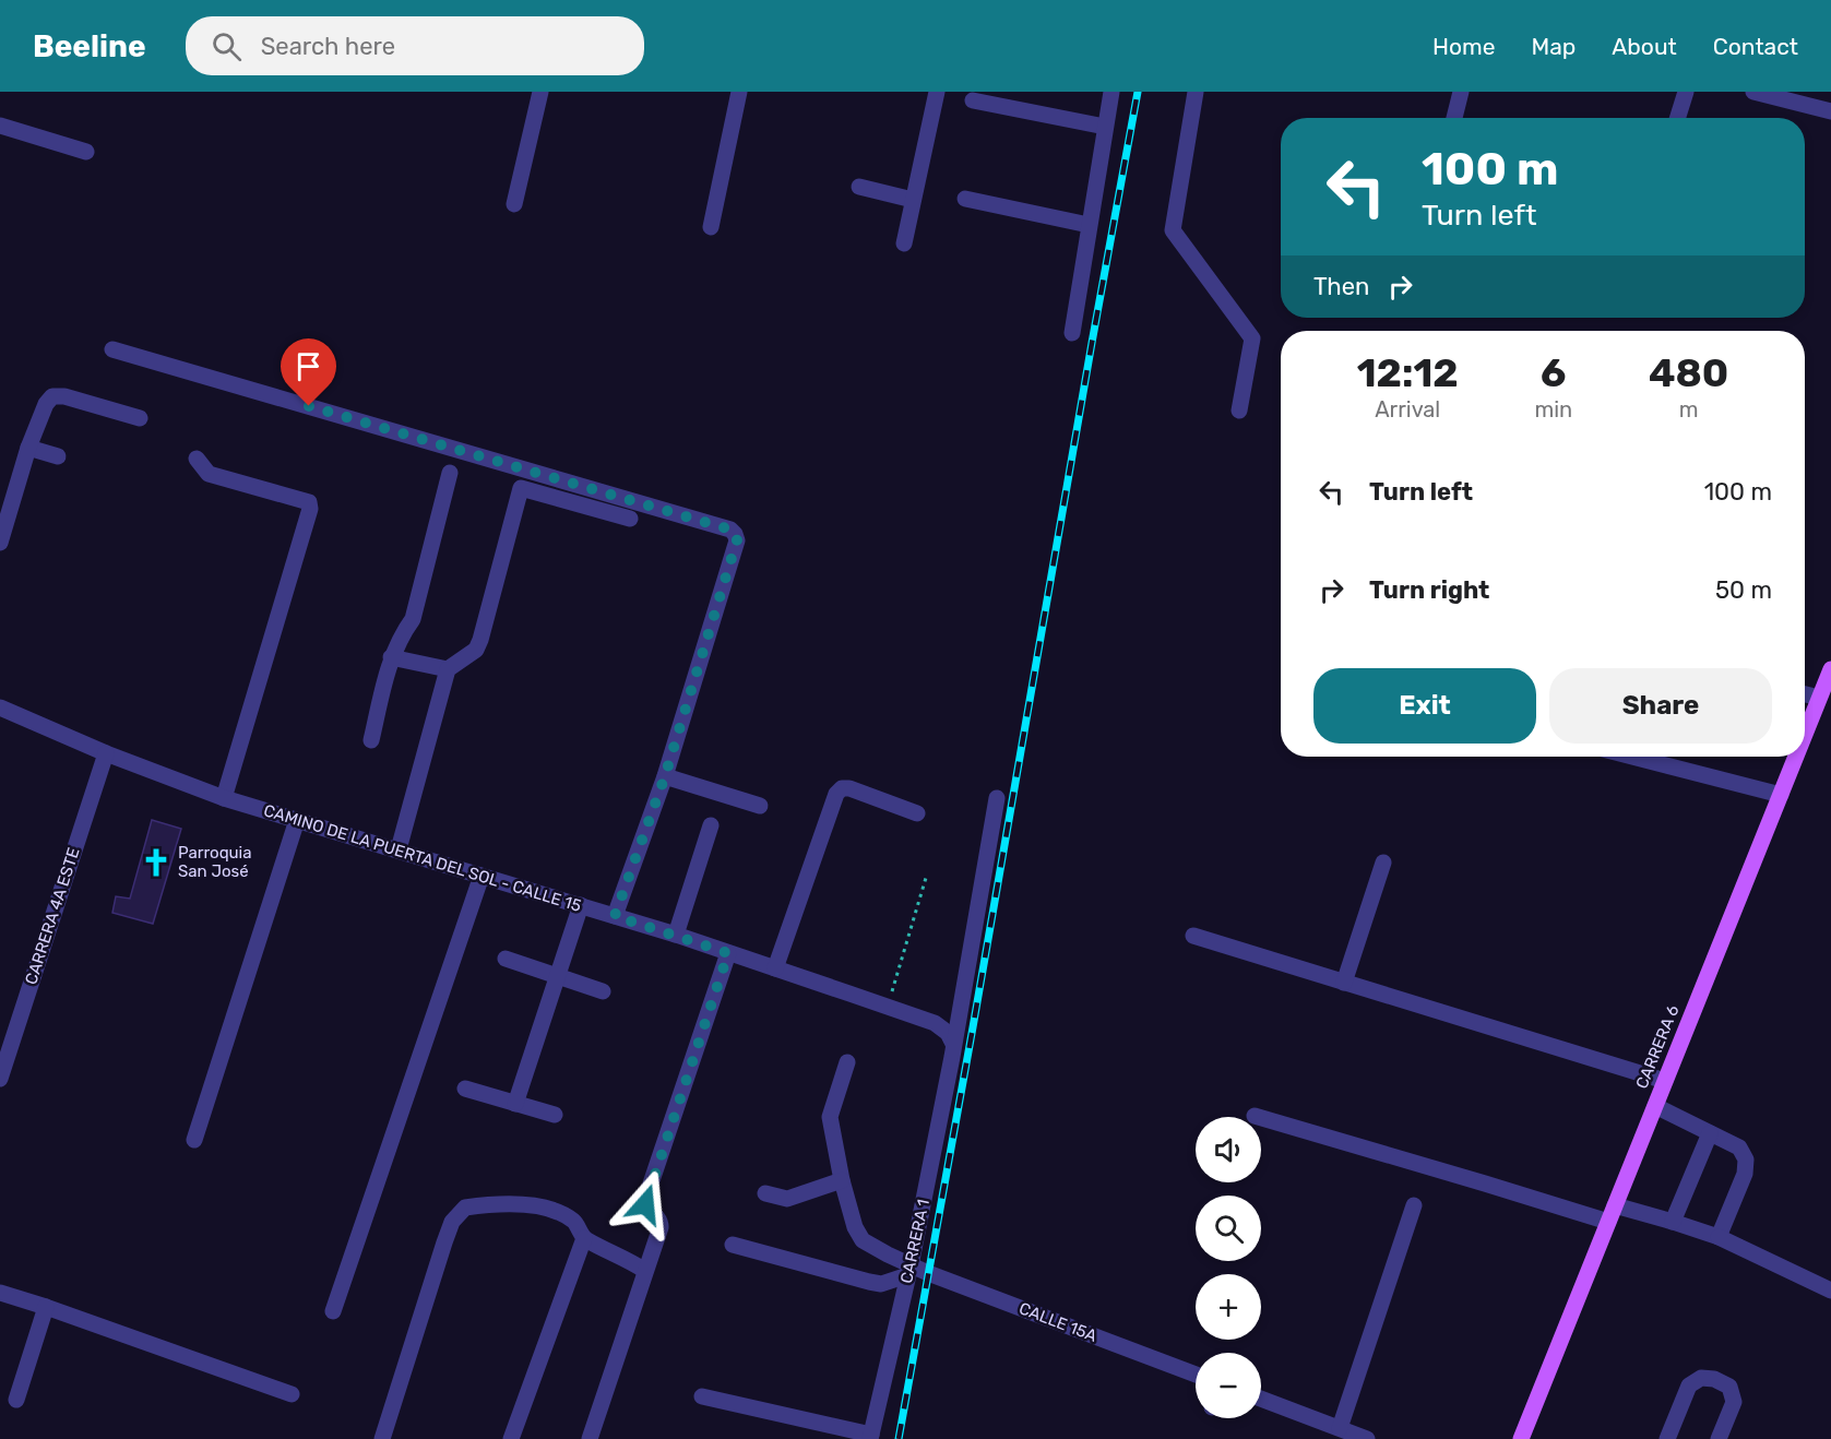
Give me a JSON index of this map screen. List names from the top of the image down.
{
  "streets": {
    "main road": ["CARRERA 6"],
    "street": [
      "CAMINO DE LA PUERTA DEL SOL - CALLE 15",
      "CARRERA 4A ESTE",
      "CARRERA 1",
      "CALLE 15A"
    ]
  },
  "crossings": [
    ["CAMINO DE LA PUERTA DEL SOL - CALLE 15", "CARRERA 4A ESTE"],
    ["CAMINO DE LA PUERTA DEL SOL - CALLE 15", "CARRERA 1"],
    ["CARRERA 1", "CALLE 15A"]
  ],
  "places": {
    "church": ["Parroquia San José"]
  },
  "page": {
    "header": "Beeline",
    "search": "Search here",
    "nav": [
      "Home",
      "Map",
      "About",
      "Contact"
    ],
    "turn": ["100 m", "Turn left"],
    "then": "Then",
    "eta": [
      "12:12",
      "Arrival",
      "6",
      "min",
      "480",
      "m"
    ],
    "list": [
      {
        "name": "Turn left",
        "value": "100 m"
      },
      {
        "name": "Turn right",
        "value": "50 m"
      }
    ],
    "buttons": ["Exit", "Share"],
    "map_buttons": ["+", "−"]
  }
}
